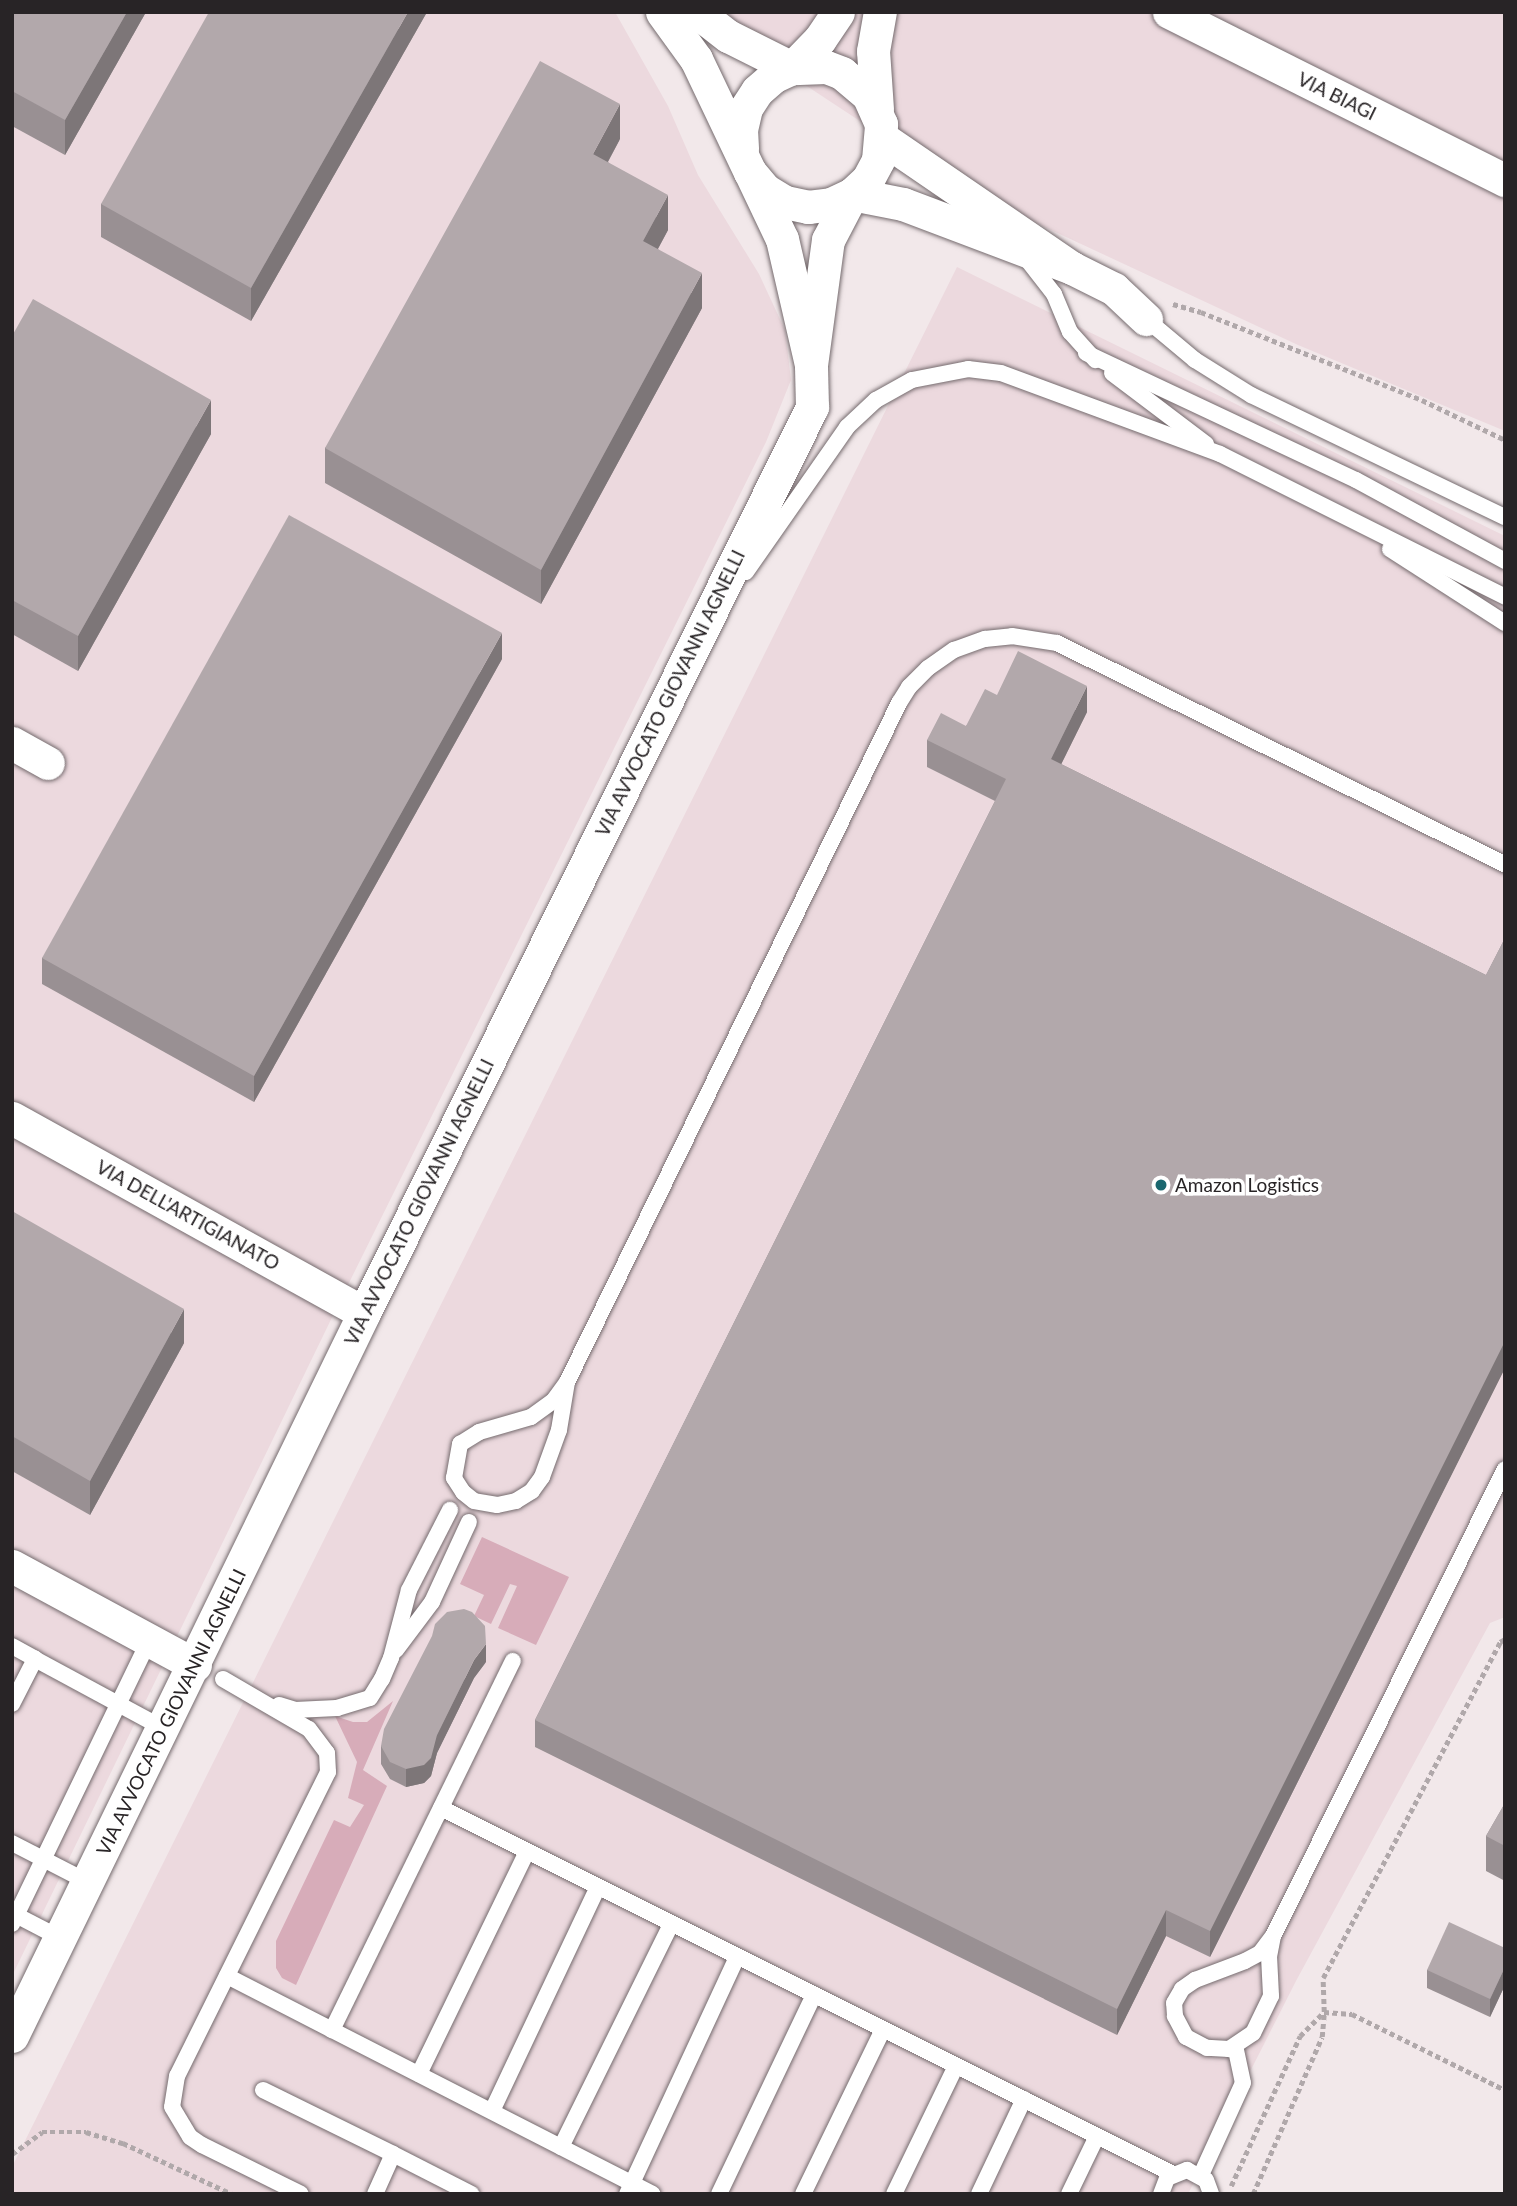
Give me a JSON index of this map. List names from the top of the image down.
{
  "streets": {
    "street": ["VIA BIAGI", "VIA AVVOCATO GIOVANNI AGNELLI", "VIA DELL'ARTIGIANATO"]
  },
  "crossings": [
    ["VIA AVVOCATO GIOVANNI AGNELLI", "VIA DELL'ARTIGIANATO"]
  ],
  "places": ["Amazon Logistics"]
}
